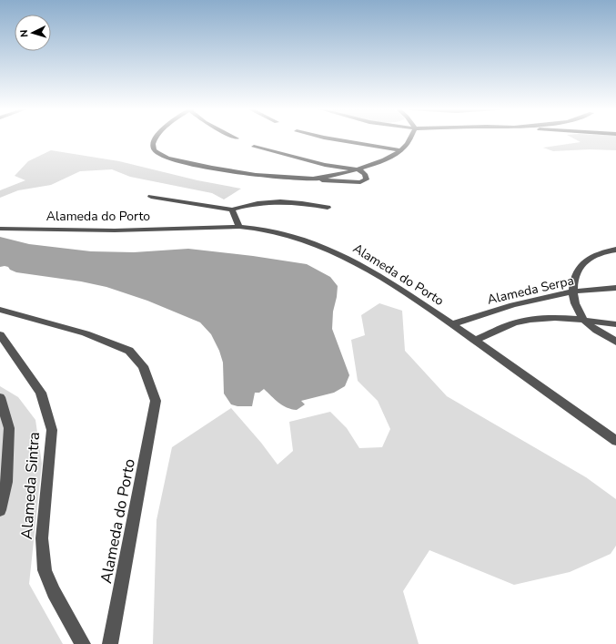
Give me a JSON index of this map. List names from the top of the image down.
{
  "streets": {
    "street": ["Alameda do Porto", "Alameda Serpa", "Alameda Sintra"]
  },
  "crossings": [
    ["Alameda do Porto", "Alameda Serpa"]
  ],
  "north": "left"
}
